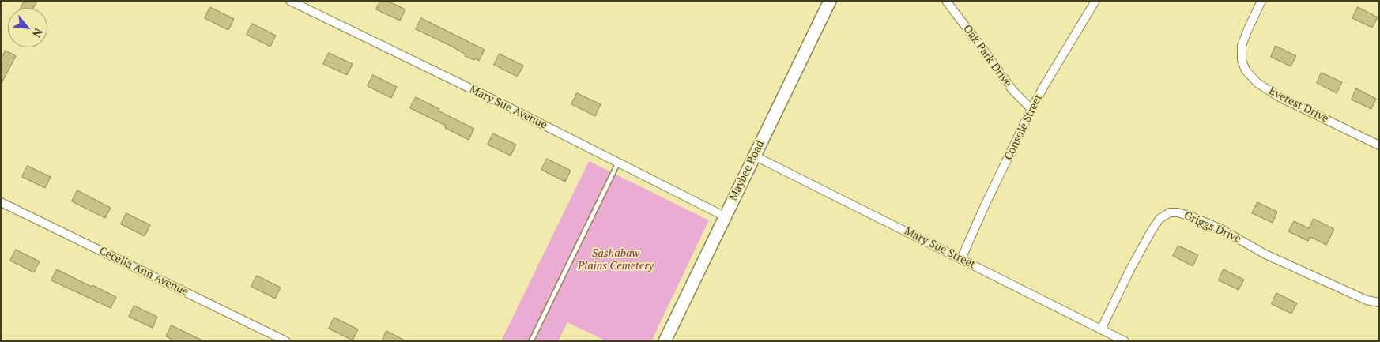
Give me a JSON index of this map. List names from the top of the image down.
{
  "streets": {
    "main road": ["Maybee Road"],
    "street": [
      "Oak Park Drive",
      "Everest Drive",
      "Mary Sue Avenue",
      "Console Street",
      "Griggs Drive",
      "Mary Sue Street",
      "Cecelia Ann Avenue"
    ]
  },
  "crossings": [
    ["Oak Park Drive", "Console Street"],
    ["Mary Sue Avenue", "Maybee Road"],
    ["Console Street", "Mary Sue Street"],
    ["Maybee Road", "Mary Sue Street"],
    ["Griggs Drive", "Mary Sue Street"]
  ],
  "parks": ["Sashabaw Plains Cemetery"],
  "north": "bottom right"
}
